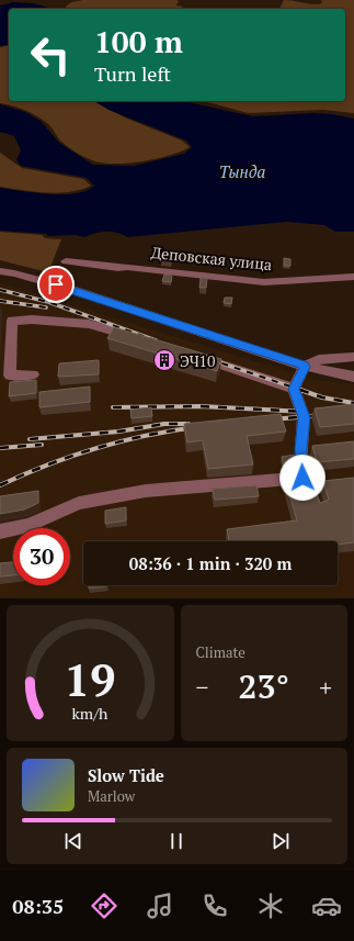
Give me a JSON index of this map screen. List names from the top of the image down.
{
  "streets": {
    "street": ["Деповская улица"]
  },
  "water": ["Тында"],
  "places": {
    "building": ["ЭЧ10"]
  },
  "page": {
    "turn": ["100 m", "Turn left"],
    "limit": "30",
    "trip": "08:36 · 1 min · 320 m",
    "tile": "Climate",
    "heat": ["−", "23°", "+"],
    "song": ["Slow Tide", "Marlow"],
    "tabs": "08:35",
    "gauge": ["19", "km/h"]
  }
}
